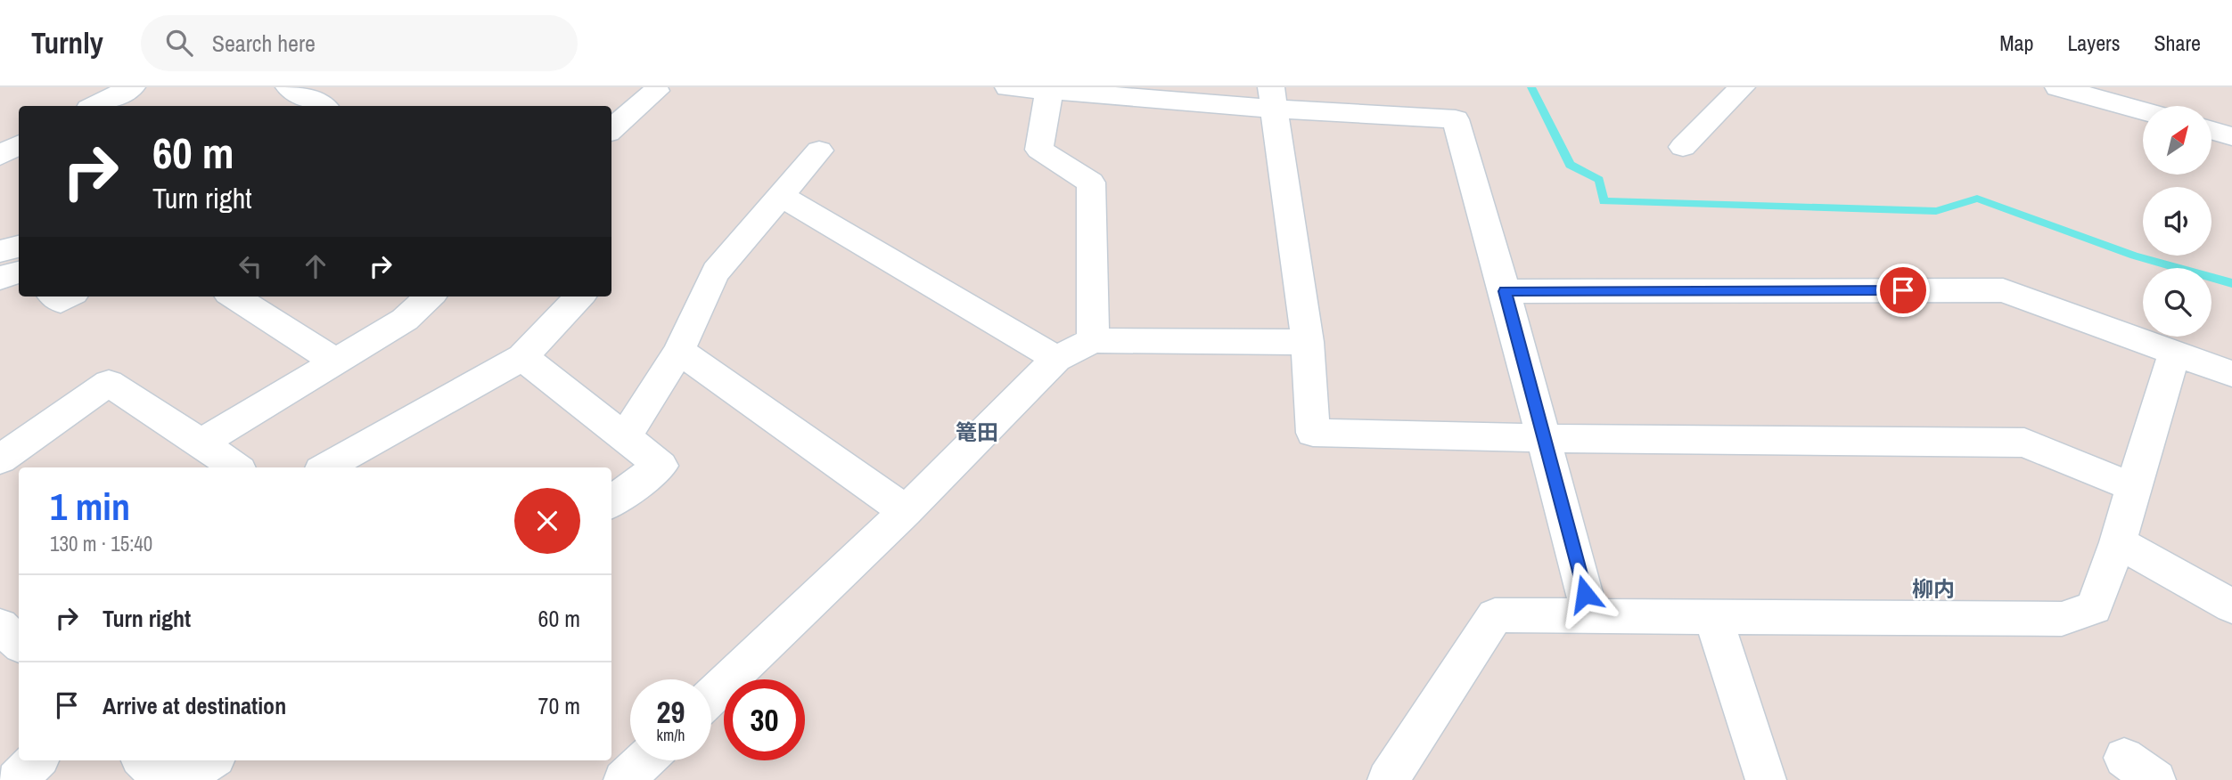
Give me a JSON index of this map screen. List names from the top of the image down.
{
  "districts": ["篭田", "柳内"],
  "north": "top right",
  "page": {
    "header": "Turnly",
    "search": "Search here",
    "nav": ["Map", "Layers", "Share"],
    "turn": ["60 m", "Turn right"],
    "heading": ["1 min", "130 m · 15:40"],
    "list": [
      {
        "name": "Turn right",
        "value": "60 m"
      },
      {
        "name": "Arrive at destination",
        "value": "70 m"
      }
    ],
    "speed": "29 km/h",
    "limit": "30"
  }
}
